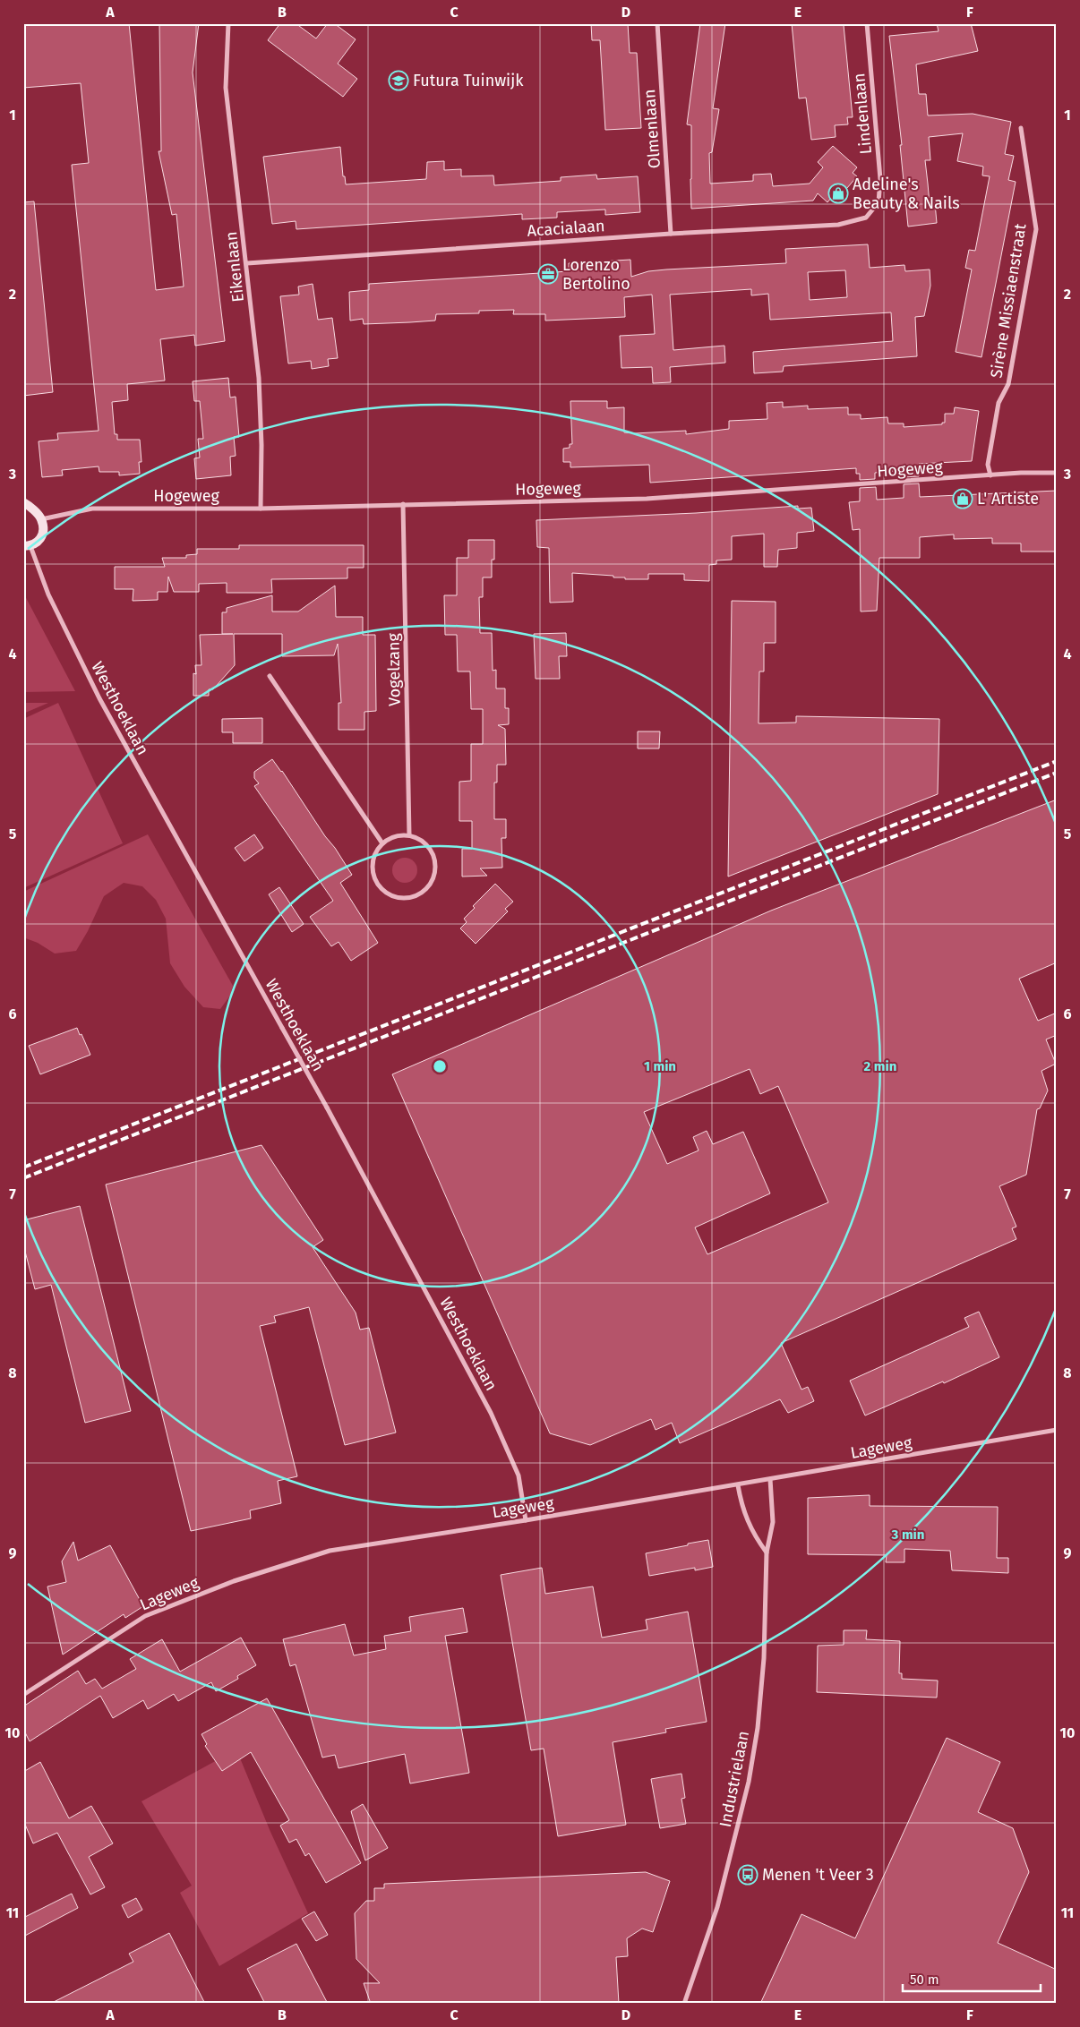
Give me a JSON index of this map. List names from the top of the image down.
{
  "streets": {
    "street": [
      "Lindenlaan",
      "Olmenlaan",
      "Acacialaan",
      "Eikenlaan",
      "Sirène Missiaenstraat",
      "Hogeweg",
      "Vogelzang",
      "Westhoeklaan",
      "Lageweg",
      "Industrielaan"
    ]
  },
  "crossings": [
    ["Lindenlaan", "Acacialaan"],
    ["Olmenlaan", "Acacialaan"],
    ["Acacialaan", "Eikenlaan"],
    ["Eikenlaan", "Hogeweg"],
    ["Sirène Missiaenstraat", "Hogeweg"],
    ["Hogeweg", "Vogelzang"],
    ["Westhoeklaan", "Lageweg"],
    ["Lageweg", "Industrielaan"]
  ],
  "places": {
    "school or university": ["Futura Tuinwijk"],
    "shop": ["Adeline's Beauty & Nails", "L' Artiste"],
    "office": ["Lorenzo Bertolino"],
    "bus stop": ["Menen 't Veer 3"]
  },
  "scale_bar": "50 m",
  "grid": {
    "columns": [
      "A",
      "B",
      "C",
      "D",
      "E",
      "F"
    ],
    "rows": [
      "1",
      "2",
      "3",
      "4",
      "5",
      "6",
      "7",
      "8",
      "9",
      "10",
      "11"
    ]
  },
  "rings": ["1 min", "2 min", "3 min"]
}
